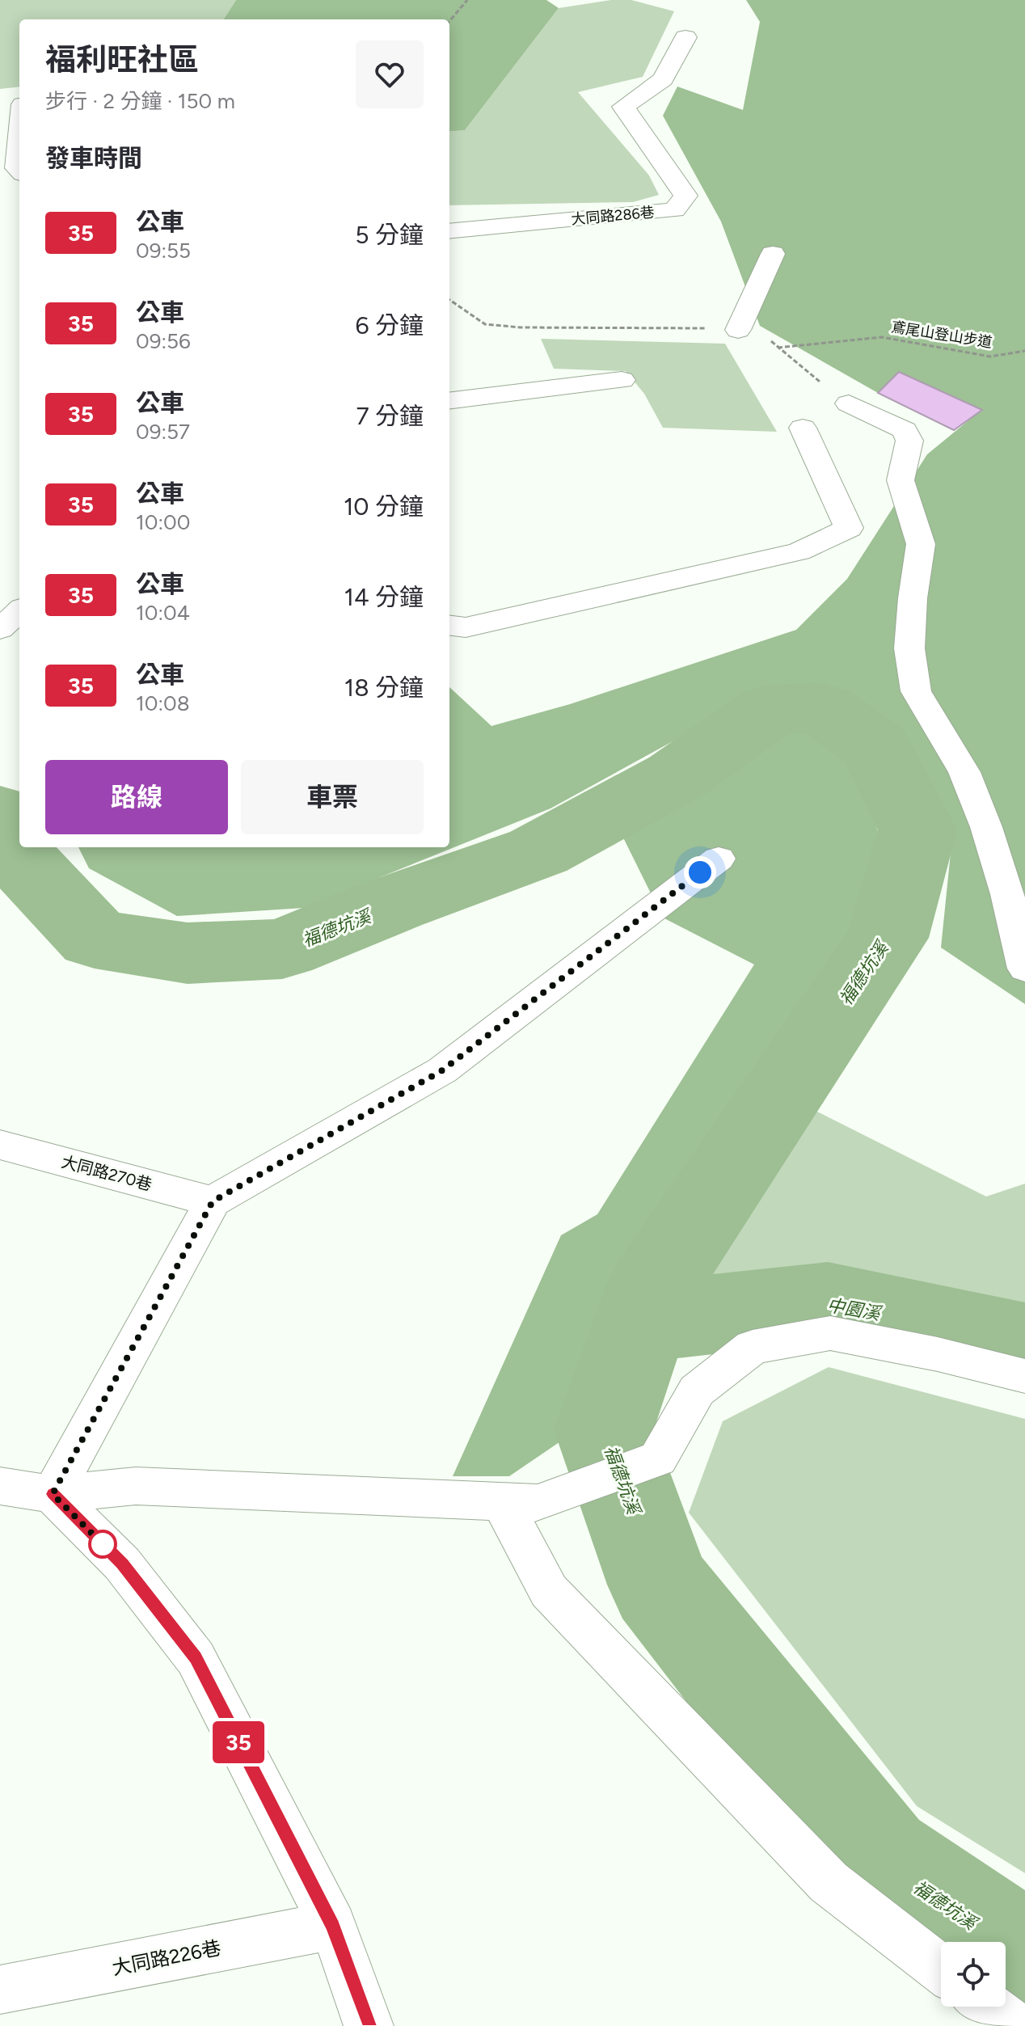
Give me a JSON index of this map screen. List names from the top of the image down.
{
  "streets": {
    "street": ["大同路286巷", "大同路270巷", "大同路226巷"],
    "path": ["鳶尾山登山步道"]
  },
  "water": ["福德坑溪", "中園溪"],
  "lines": ["bus line 35"],
  "page": {
    "on_map": "35",
    "heading": [
      ["福利旺社區", "步行 · 2 分鐘 · 150 m"],
      "發車時間"
    ],
    "list": [
      {
        "mark": "35",
        "name": "公車",
        "note": "09:55",
        "value": "5 分鐘"
      },
      {
        "mark": "35",
        "name": "公車",
        "note": "09:56",
        "value": "6 分鐘"
      },
      {
        "mark": "35",
        "name": "公車",
        "note": "09:57",
        "value": "7 分鐘"
      },
      {
        "mark": "35",
        "name": "公車",
        "note": "10:00",
        "value": "10 分鐘"
      },
      {
        "mark": "35",
        "name": "公車",
        "note": "10:04",
        "value": "14 分鐘"
      },
      {
        "mark": "35",
        "name": "公車",
        "note": "10:08",
        "value": "18 分鐘"
      }
    ],
    "buttons": ["路線", "車票"]
  }
}
